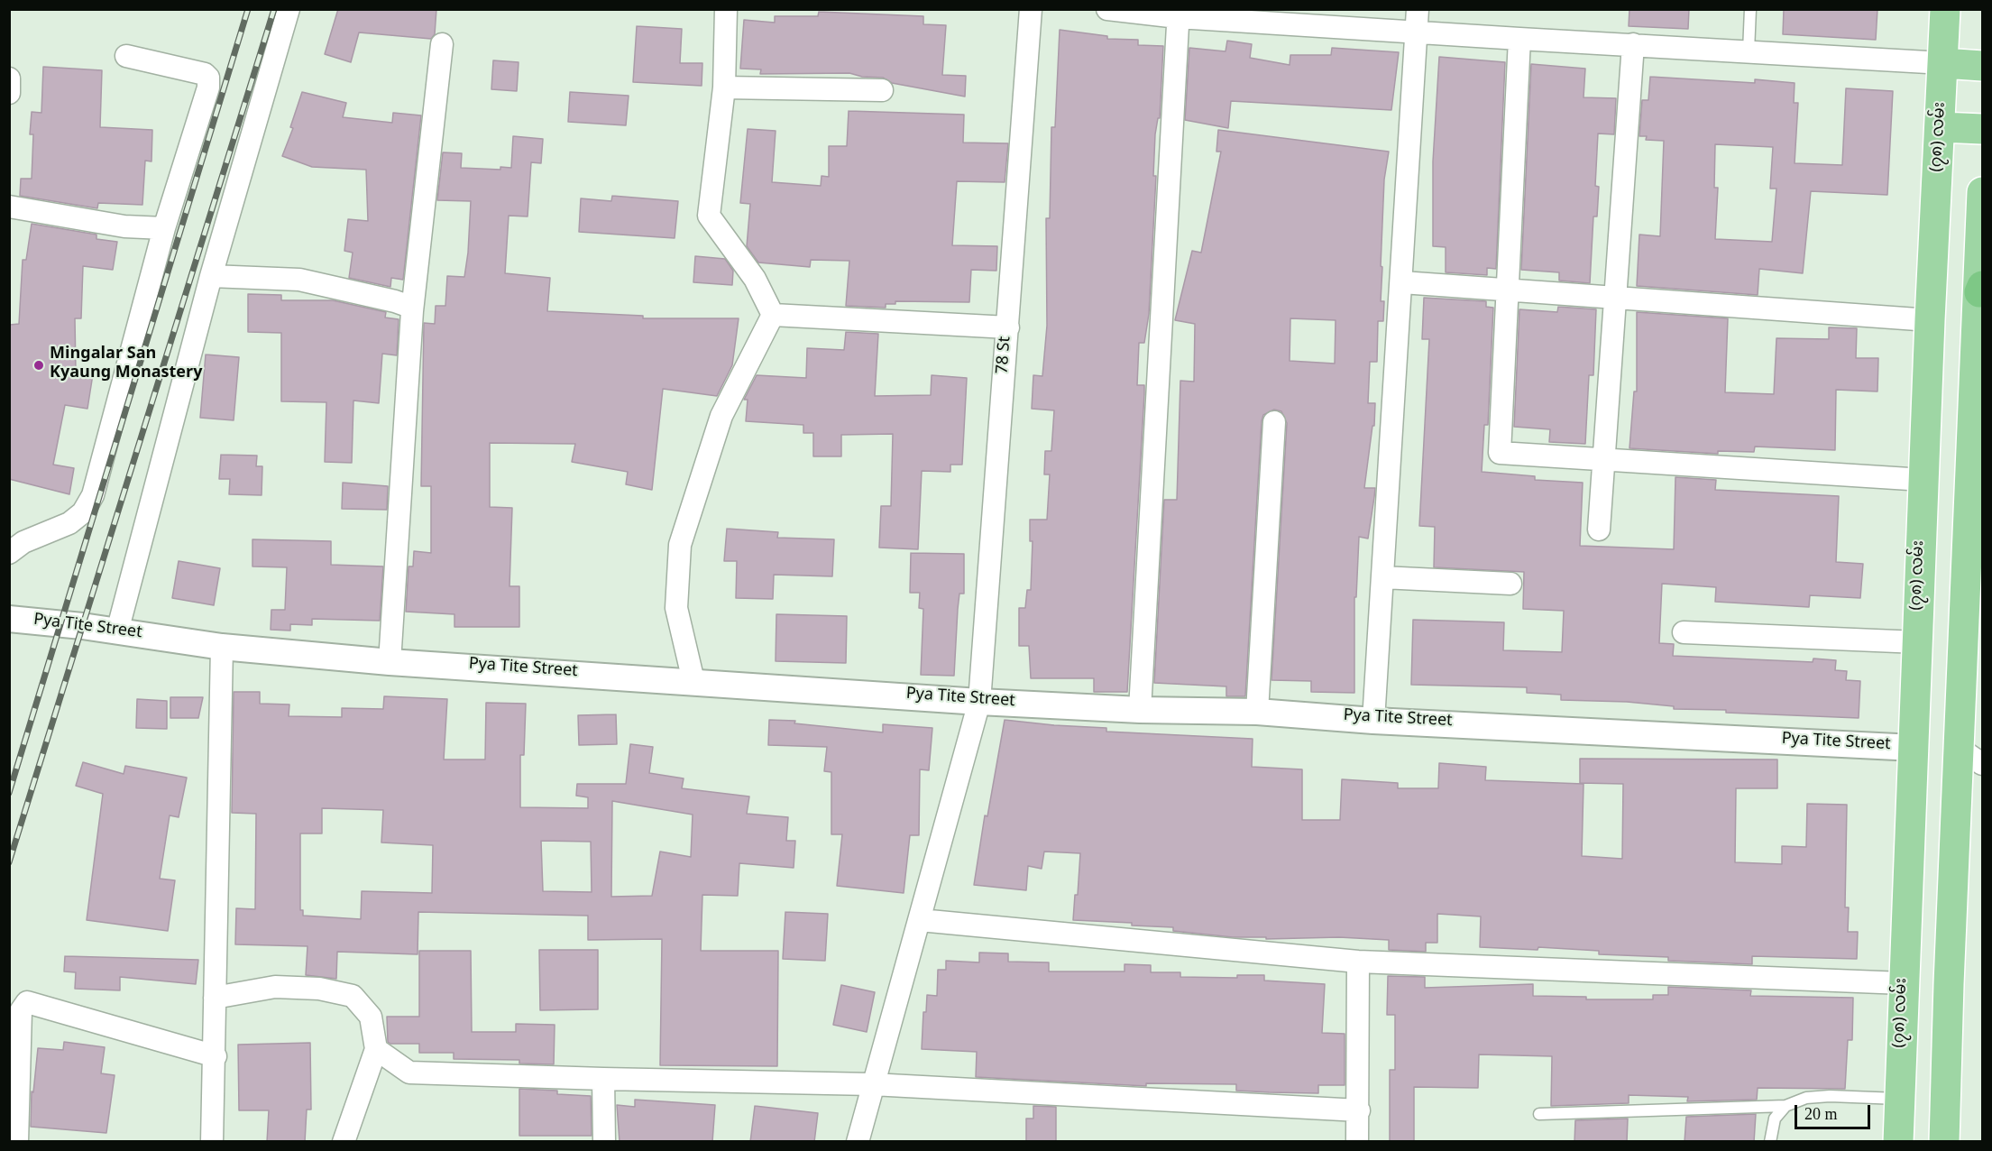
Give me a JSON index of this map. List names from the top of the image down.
{
  "streets": {
    "main road": ["(၇၈) လမ်း"],
    "street": ["78 St", "Pya Tite Street"]
  },
  "crossings": [
    ["(၇၈) လမ်း", "Pya Tite Street"],
    ["78 St", "Pya Tite Street"]
  ],
  "places": ["Mingalar San Kyaung Monastery"],
  "scale_bar": "20 m"
}
